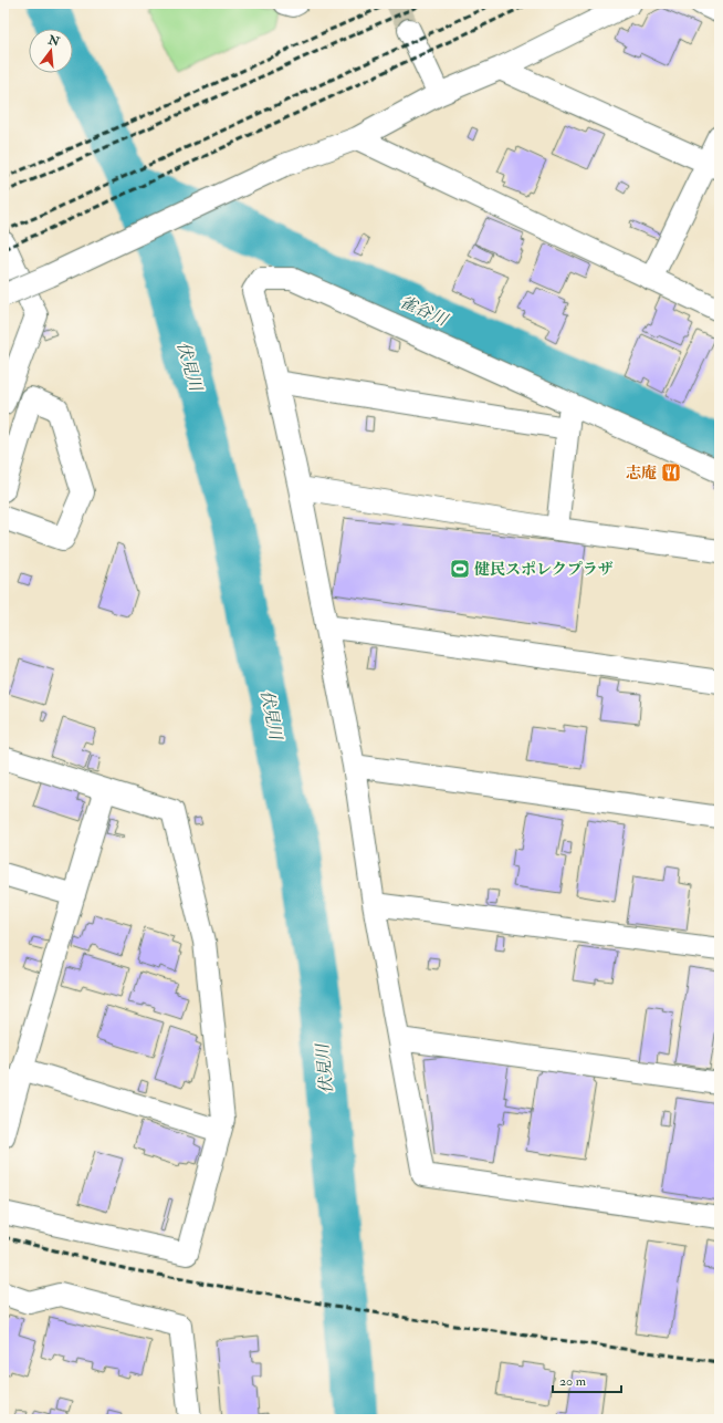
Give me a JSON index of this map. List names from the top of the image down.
{
  "water": ["雀谷川", "伏見川"],
  "places": {
    "restaurant": ["志庵"],
    "sports": ["健民スポレクプラザ"]
  },
  "scale_bar": "20 m",
  "north": "top"
}
